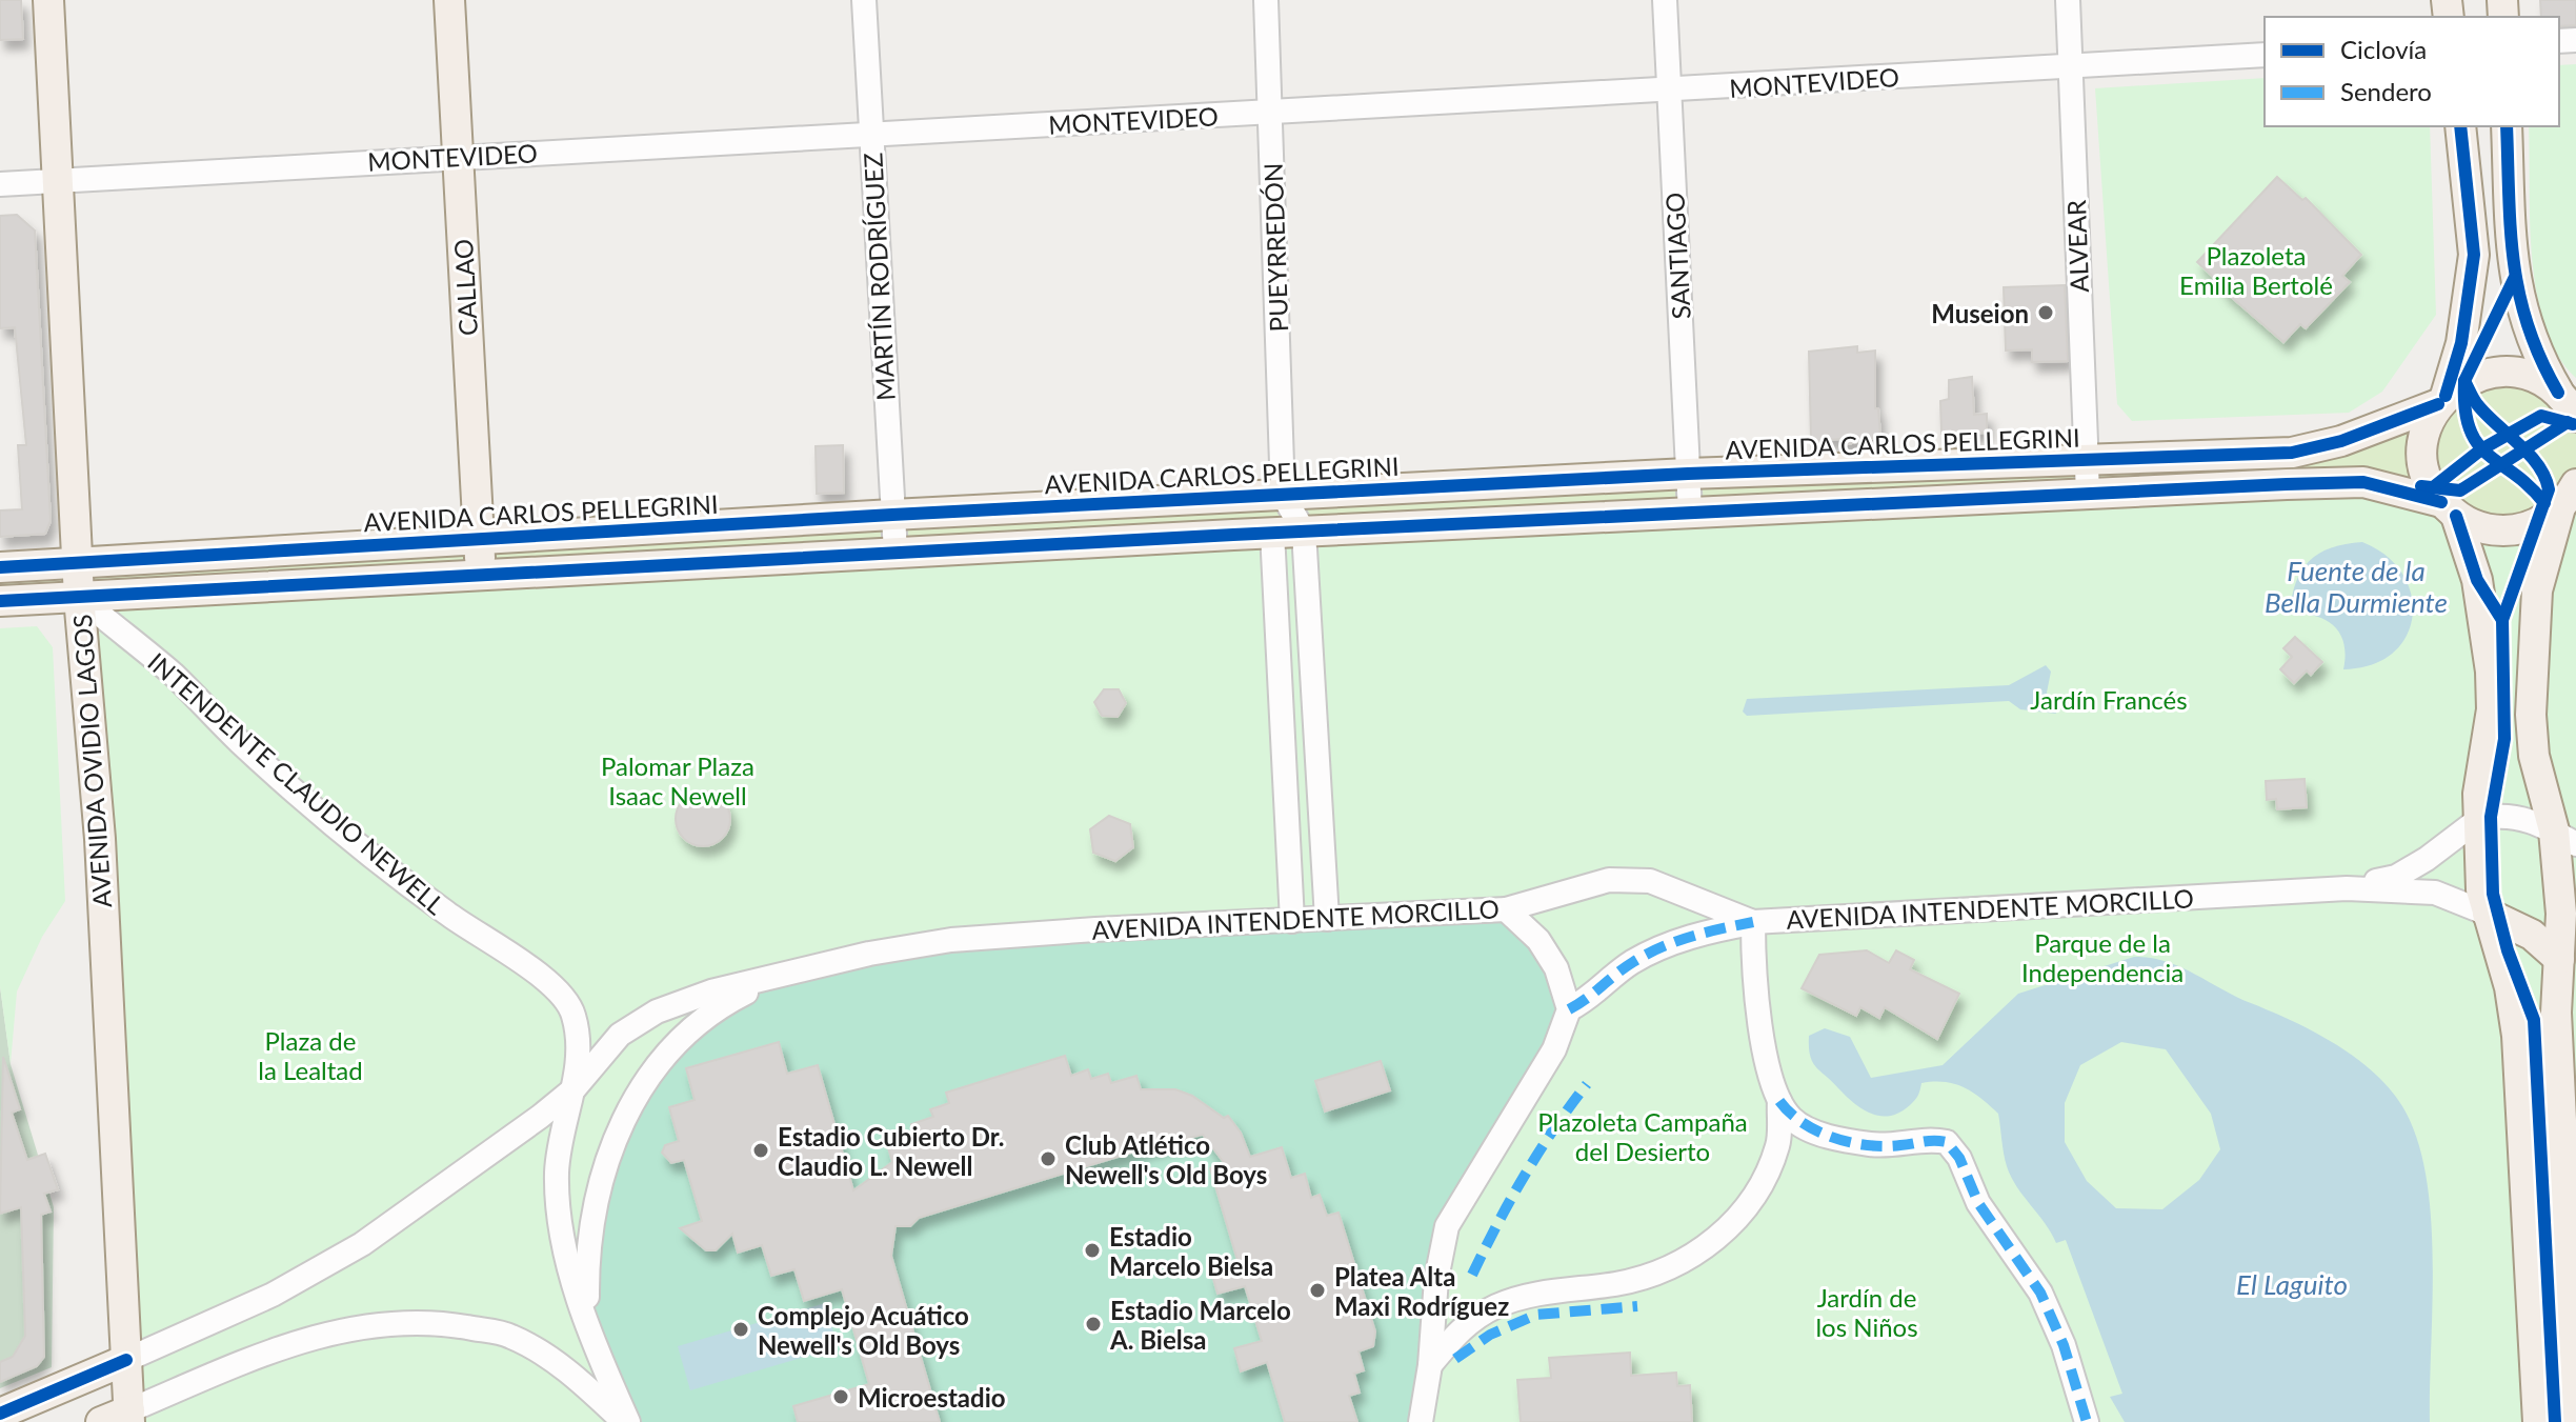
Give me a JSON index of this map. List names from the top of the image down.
{
  "streets": {
    "main road": ["CALLAO", "AVENIDA CARLOS PELLEGRINI", "AVENIDA OVIDIO LAGOS"],
    "street": [
      "MONTEVIDEO",
      "ALVEAR",
      "PUEYRREDÓN",
      "SANTIAGO",
      "MARTÍN RODRÍGUEZ",
      "INTENDENTE CLAUDIO NEWELL",
      "AVENIDA INTENDENTE MORCILLO"
    ]
  },
  "crossings": [
    ["MONTEVIDEO", "ALVEAR"],
    ["MONTEVIDEO", "PUEYRREDÓN"],
    ["MONTEVIDEO", "SANTIAGO"],
    ["MONTEVIDEO", "MARTÍN RODRÍGUEZ"],
    ["MONTEVIDEO", "CALLAO"],
    ["MONTEVIDEO", "AVENIDA OVIDIO LAGOS"],
    ["ALVEAR", "AVENIDA CARLOS PELLEGRINI"],
    ["PUEYRREDÓN", "AVENIDA CARLOS PELLEGRINI"],
    ["SANTIAGO", "AVENIDA CARLOS PELLEGRINI"],
    ["MARTÍN RODRÍGUEZ", "AVENIDA CARLOS PELLEGRINI"],
    ["CALLAO", "AVENIDA CARLOS PELLEGRINI"],
    ["AVENIDA CARLOS PELLEGRINI", "AVENIDA OVIDIO LAGOS"],
    ["AVENIDA OVIDIO LAGOS", "INTENDENTE CLAUDIO NEWELL"],
    ["INTENDENTE CLAUDIO NEWELL", "AVENIDA INTENDENTE MORCILLO"]
  ],
  "water": ["Fuente de la Bella Durmiente", "El Laguito"],
  "parks": [
    "Plazoleta Emilia Bertolé",
    "Jardín Francés",
    "Palomar Plaza Isaac Newell",
    "Parque de la Independencia",
    "Plaza de la Lealtad",
    "Plazoleta Campaña del Desierto",
    "Jardín de los Niños"
  ],
  "places": [
    "Museion",
    "Estadio Cubierto Dr. Claudio L. Newell",
    "Club Atlético Newell's Old Boys",
    "Estadio Marcelo Bielsa",
    "Platea Alta Maxi Rodríguez",
    "Estadio Marcelo A. Bielsa",
    "Complejo Acuático Newell's Old Boys",
    "Microestadio"
  ],
  "legend": ["Ciclovía", "Sendero"]
}
